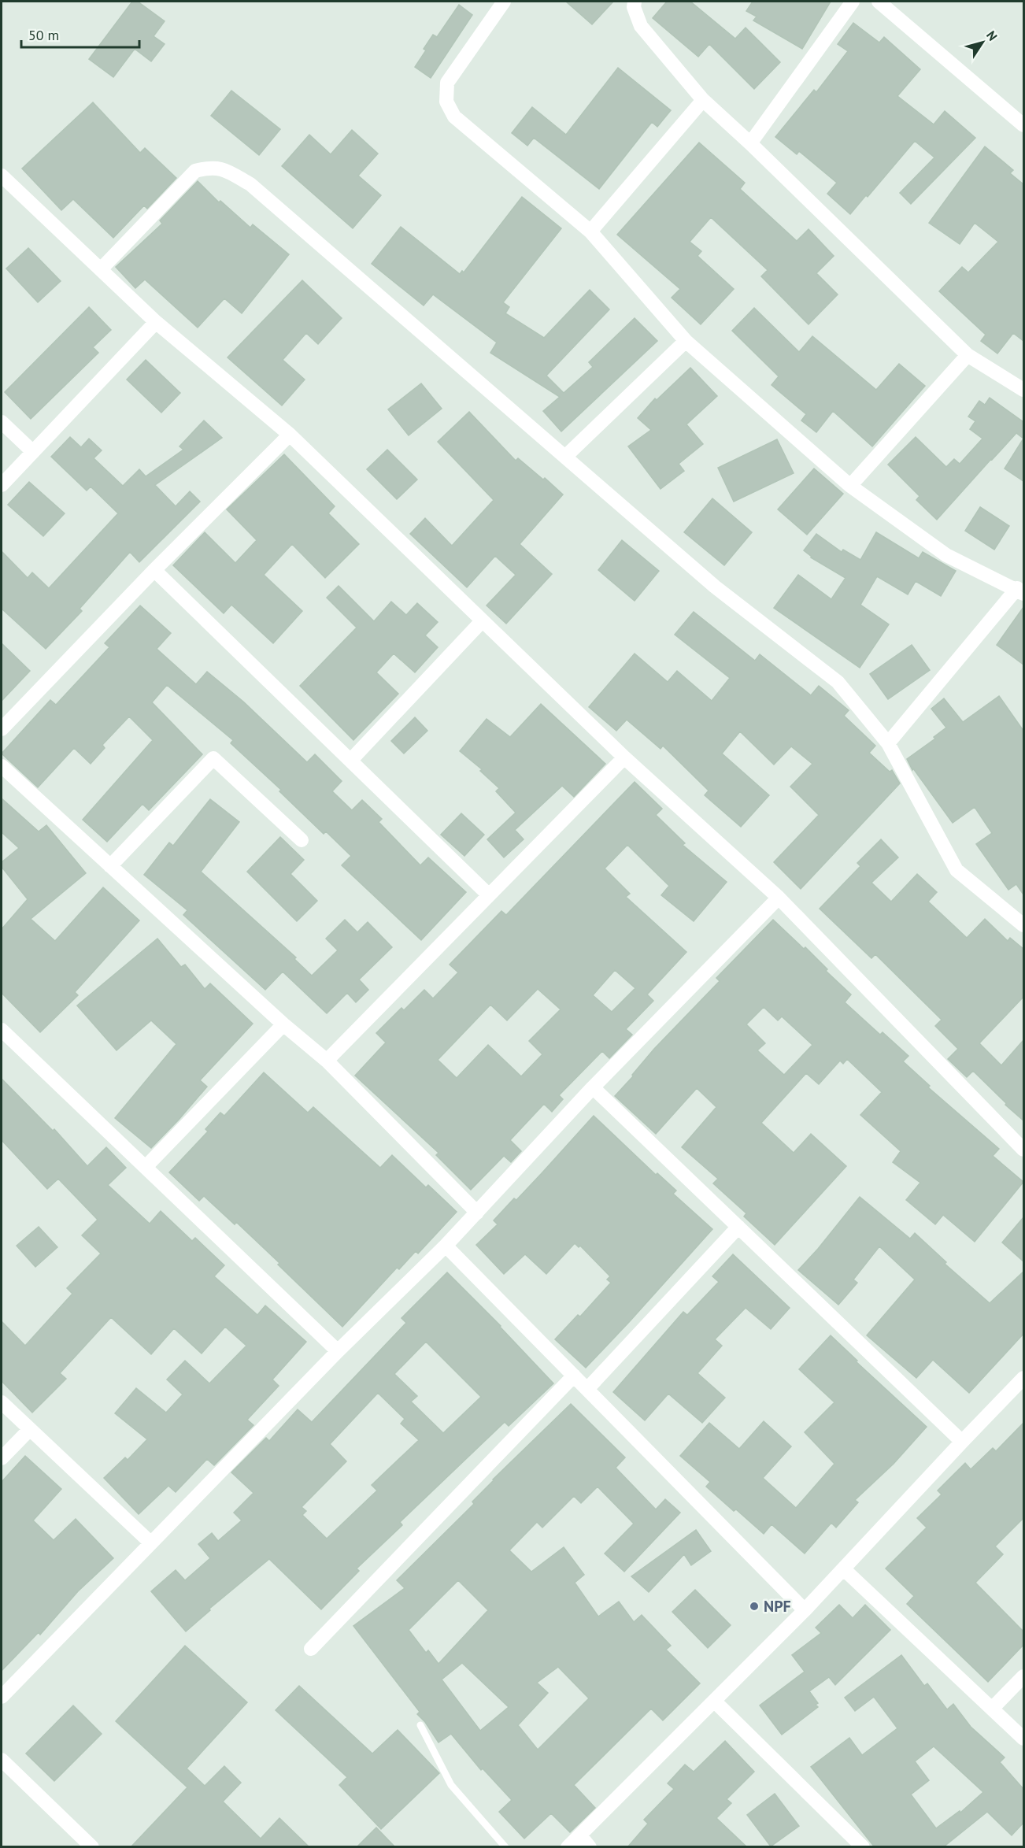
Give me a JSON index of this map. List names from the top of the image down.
{
  "places": ["NPF"],
  "scale_bar": "50 m",
  "north": "top right"
}
